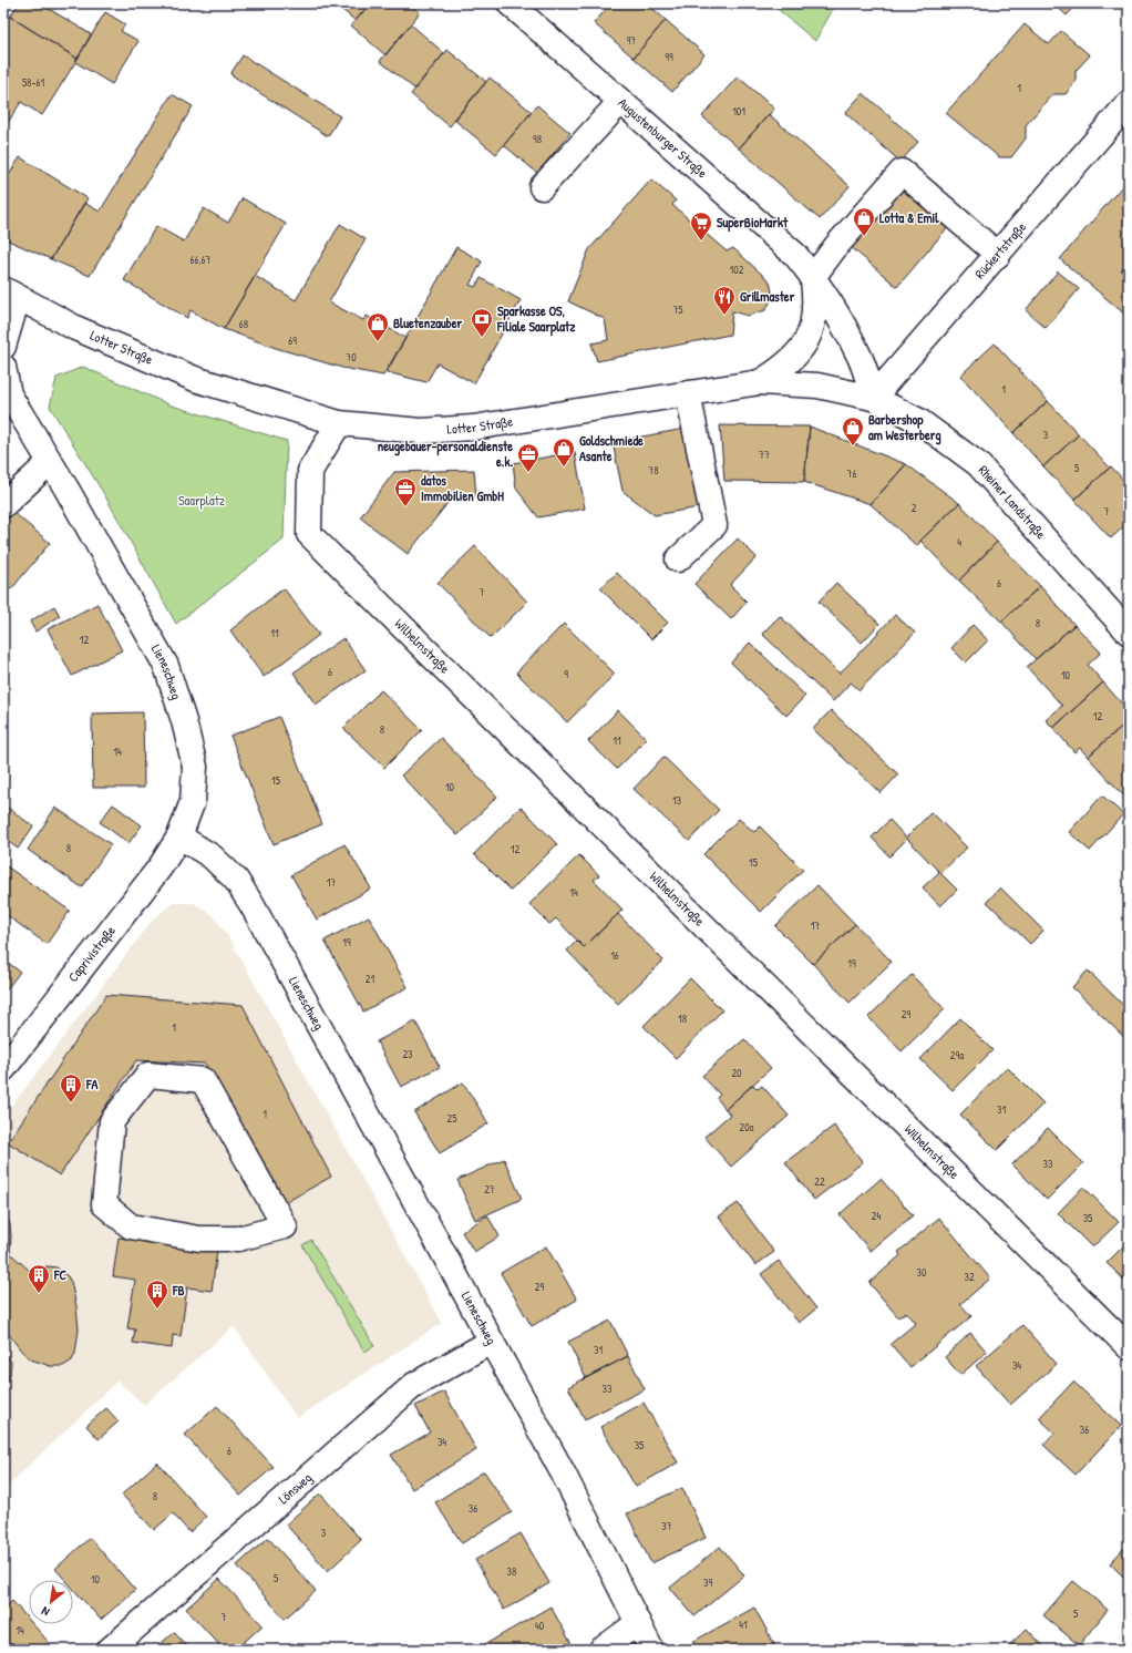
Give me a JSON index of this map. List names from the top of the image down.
{
  "streets": {
    "street": [
      "Augustenburger Straße",
      "Rückertstraße",
      "Lotter Straße",
      "Rheiner Landstraße",
      "Wilhelmstraße",
      "Lieneschweg",
      "Caprivistraße",
      "Lönsweg"
    ]
  },
  "crossings": [
    ["Augustenburger Straße", "Rückertstraße"],
    ["Augustenburger Straße", "Lotter Straße"],
    ["Augustenburger Straße", "Rheiner Landstraße"],
    ["Rückertstraße", "Lotter Straße"],
    ["Rückertstraße", "Rheiner Landstraße"],
    ["Lotter Straße", "Rheiner Landstraße"],
    ["Lotter Straße", "Wilhelmstraße"],
    ["Lieneschweg", "Caprivistraße"],
    ["Lieneschweg", "Lönsweg"]
  ],
  "parks": ["Saarplatz"],
  "places": {
    "shop": [
      "Lotta & Emil",
      "Bluetenzauber",
      "Barbershop am Westerberg",
      "Goldschmiede Asante"
    ],
    "supermarket": ["SuperBioMarkt"],
    "restaurant": ["Grillmaster"],
    "bank": ["Sparkasse OS, Filiale Saarplatz"],
    "office": ["neugebauer-personaldienste e.k.", "datos Immobilien GmbH"],
    "building": ["FA", "FC", "FB"]
  },
  "house_numbers": [
    "97",
    "99",
    "58-61",
    "1",
    "101",
    "98",
    "66,67",
    "102",
    "75",
    "68",
    "69",
    "70",
    "1",
    "3",
    "77",
    "5",
    "78",
    "76",
    "2",
    "7",
    "4",
    "6",
    "7",
    "8",
    "11",
    "12",
    "6",
    "9",
    "10",
    "12",
    "8",
    "11",
    "14",
    "15",
    "10",
    "13",
    "8",
    "12",
    "15",
    "17",
    "14",
    "17",
    "19",
    "16",
    "19",
    "21",
    "29",
    "18",
    "1",
    "23",
    "29a",
    "20",
    "31",
    "1",
    "25",
    "20a",
    "33",
    "22",
    "27",
    "24",
    "35",
    "30",
    "32",
    "29",
    "31",
    "34",
    "33",
    "36",
    "34",
    "35",
    "6",
    "8",
    "36",
    "37",
    "3",
    "38",
    "5",
    "10",
    "39",
    "5",
    "7",
    "41",
    "40",
    "14"
  ],
  "north": "bottom left"
}
